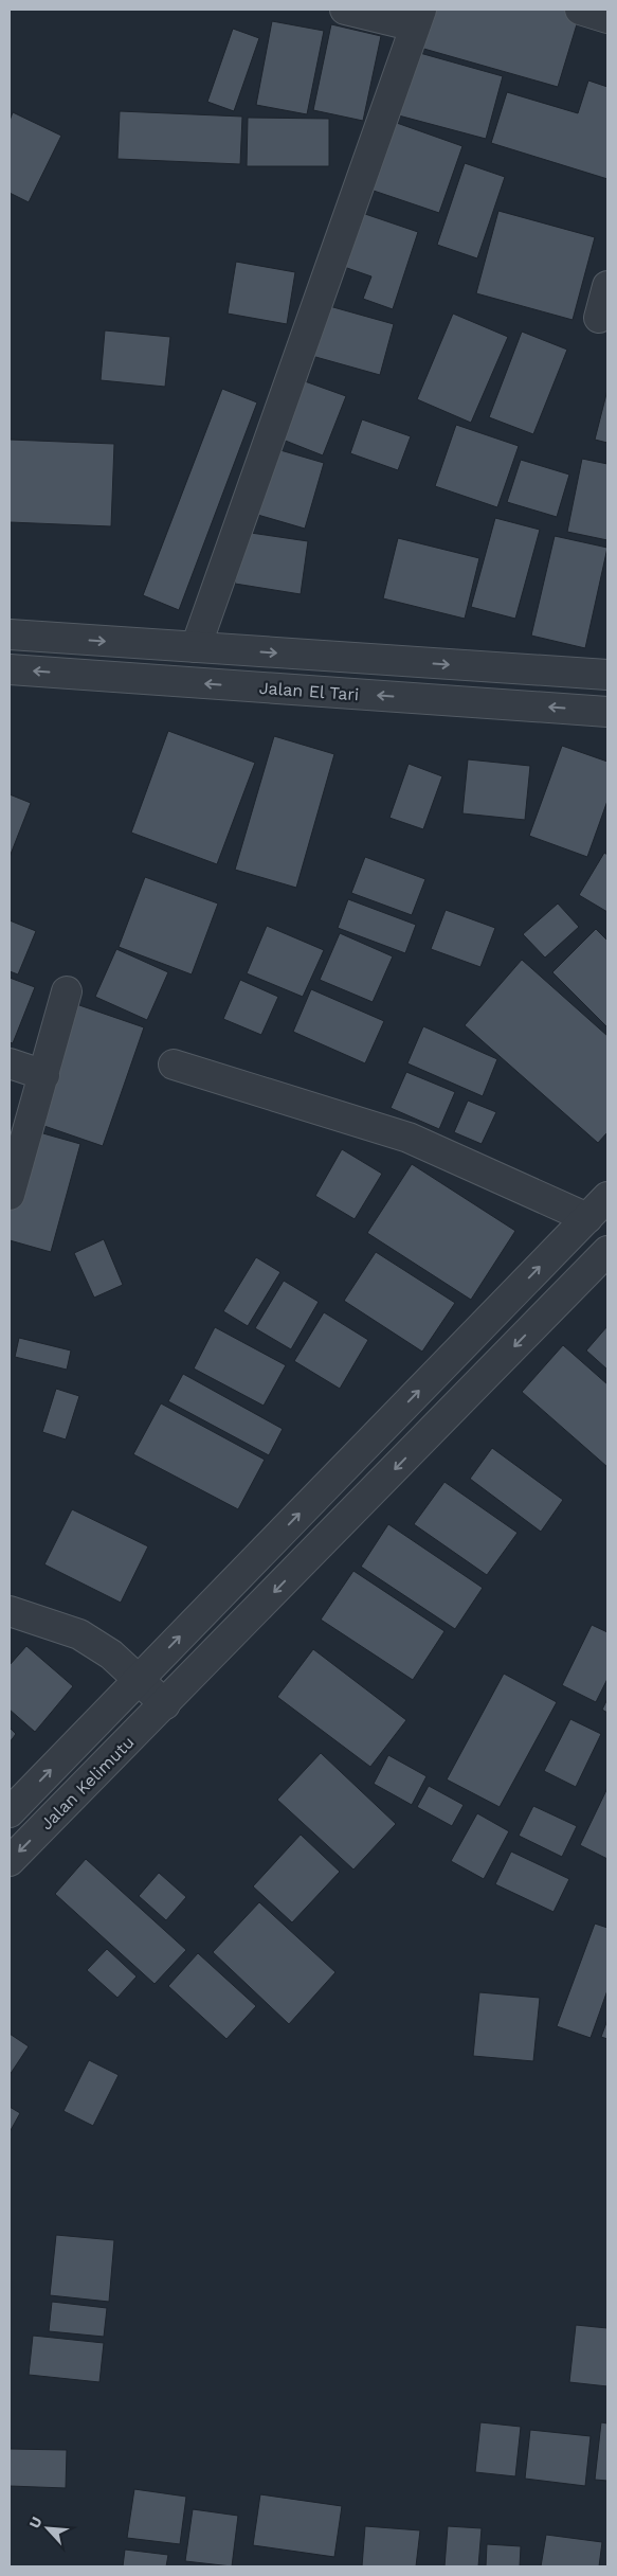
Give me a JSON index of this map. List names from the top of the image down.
{
  "streets": {
    "street": ["Jalan El Tari", "Jalan Kelimutu"]
  },
  "north": "top left"
}
